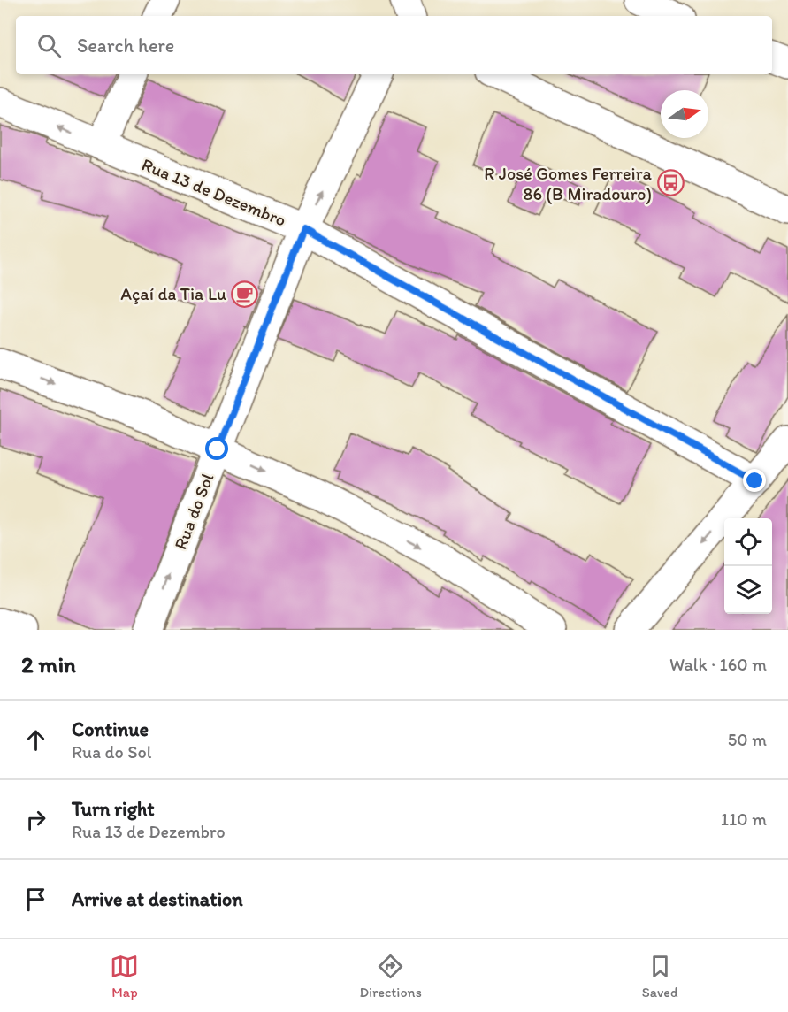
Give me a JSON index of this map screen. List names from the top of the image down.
{
  "streets": {
    "street": ["Rua 13 de Dezembro", "Rua do Sol"]
  },
  "crossings": [
    ["Rua 13 de Dezembro", "Rua do Sol"]
  ],
  "one_way": ["Rua do Sol"],
  "places": {
    "bus stop": ["R José Gomes Ferreira 86 (B Miradouro)"],
    "cafe": ["Açaí da Tia Lu"]
  },
  "north": "right",
  "page": {
    "search": "Search here",
    "heading": ["2 min", "Walk · 160 m"],
    "list": [
      ["Continue", "Rua do Sol", "50 m"],
      ["Turn right", "Rua 13 de Dezembro", "110 m"],
      "Arrive at destination"
    ],
    "nav": ["Map", "Directions", "Saved"]
  }
}
